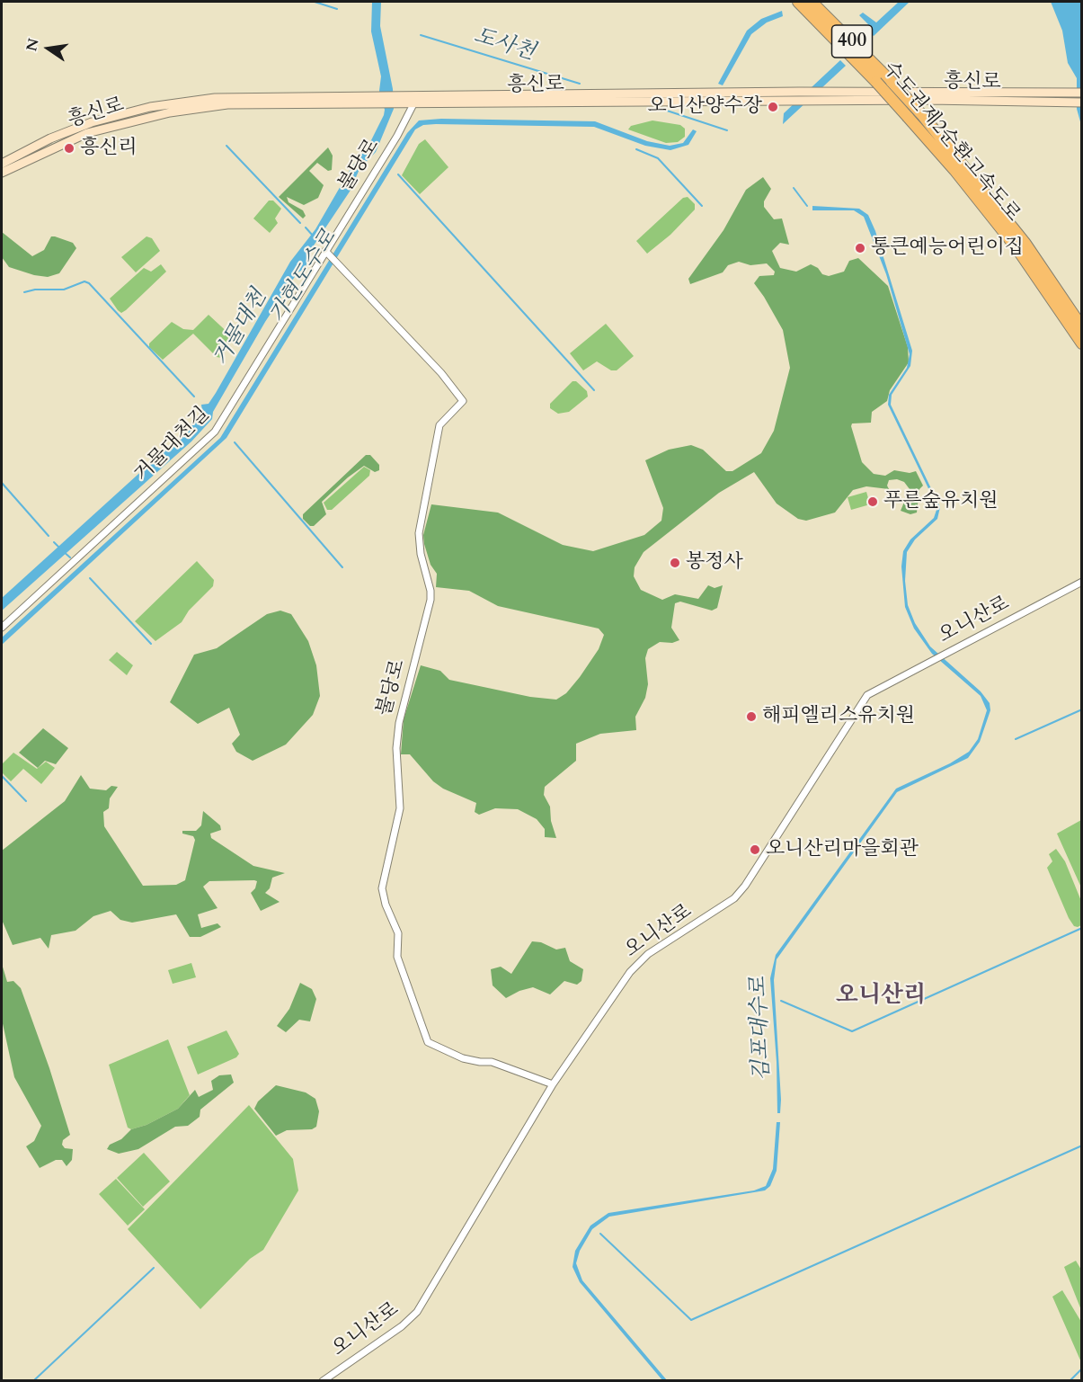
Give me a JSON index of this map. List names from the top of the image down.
{
  "streets": {
    "highway": ["400", "수도권제2순환고속도로"],
    "main road": ["흥신로"],
    "street": ["불당로", "거물대천길", "오니산로"]
  },
  "crossings": [
    ["흥신로", "불당로"],
    ["불당로", "거물대천길"],
    ["불당로", "오니산로"]
  ],
  "districts": ["오니산리"],
  "water": [
    "도사천",
    "가현도수로",
    "거물대천",
    "김포대수로"
  ],
  "places": [
    "오니산양수장",
    "흥신리",
    "통큰예능어린이집",
    "푸른숲유치원",
    "봉정사",
    "해피엘리스유치원",
    "오니산리마을회관"
  ],
  "north": "left"
}
